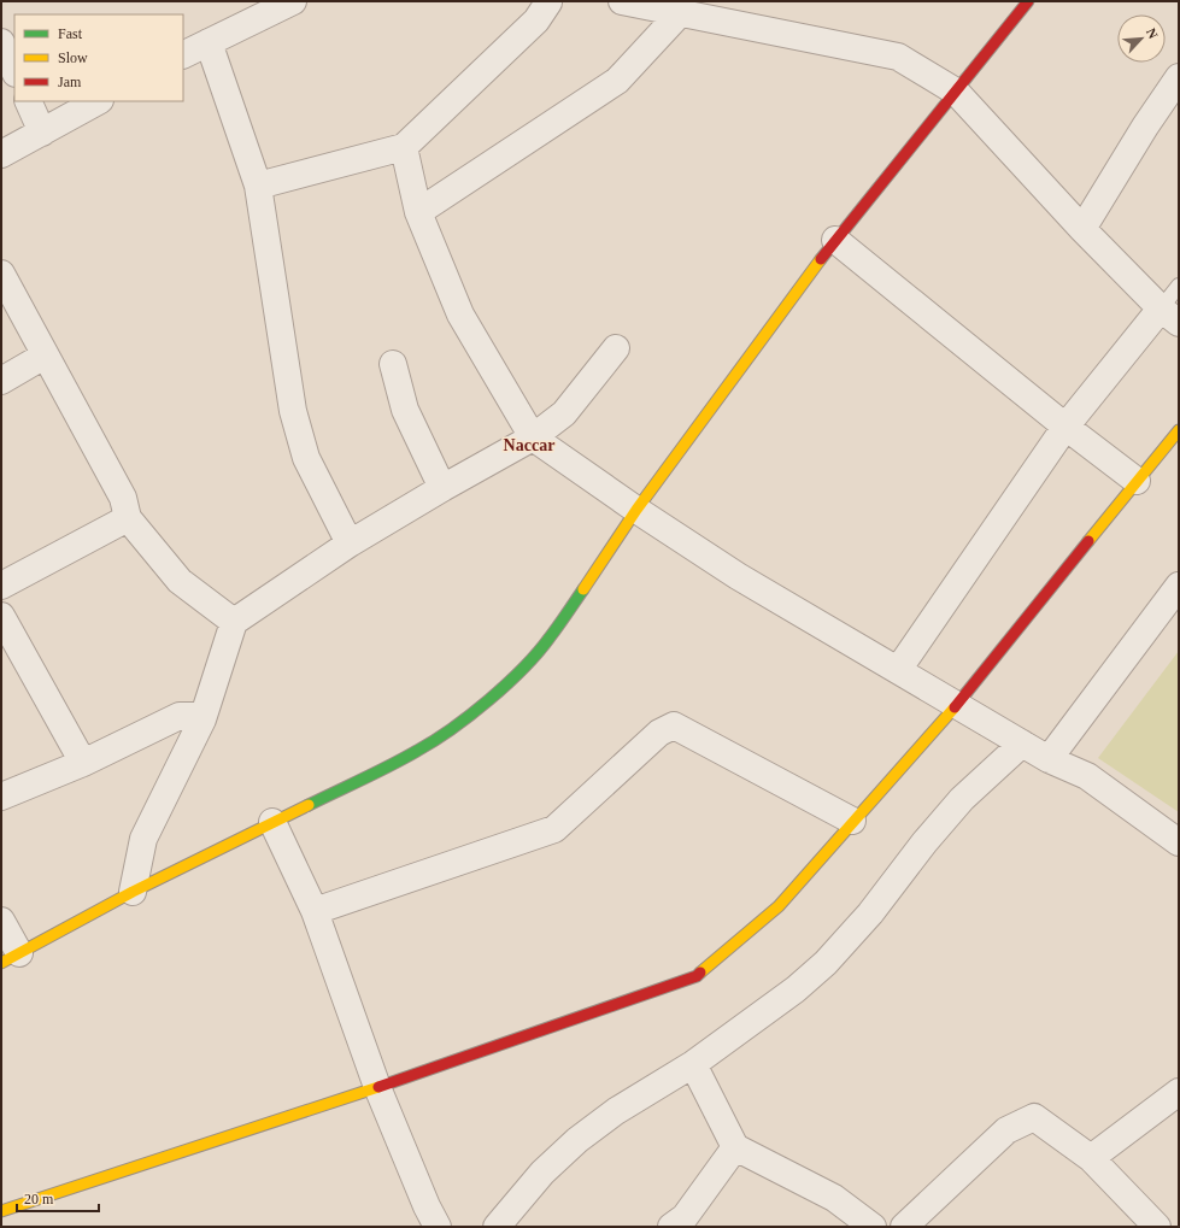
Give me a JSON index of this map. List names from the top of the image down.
{
  "districts": ["Naccar"],
  "legend": ["Fast", "Slow", "Jam"],
  "scale_bar": "20 m",
  "north": "top right"
}
